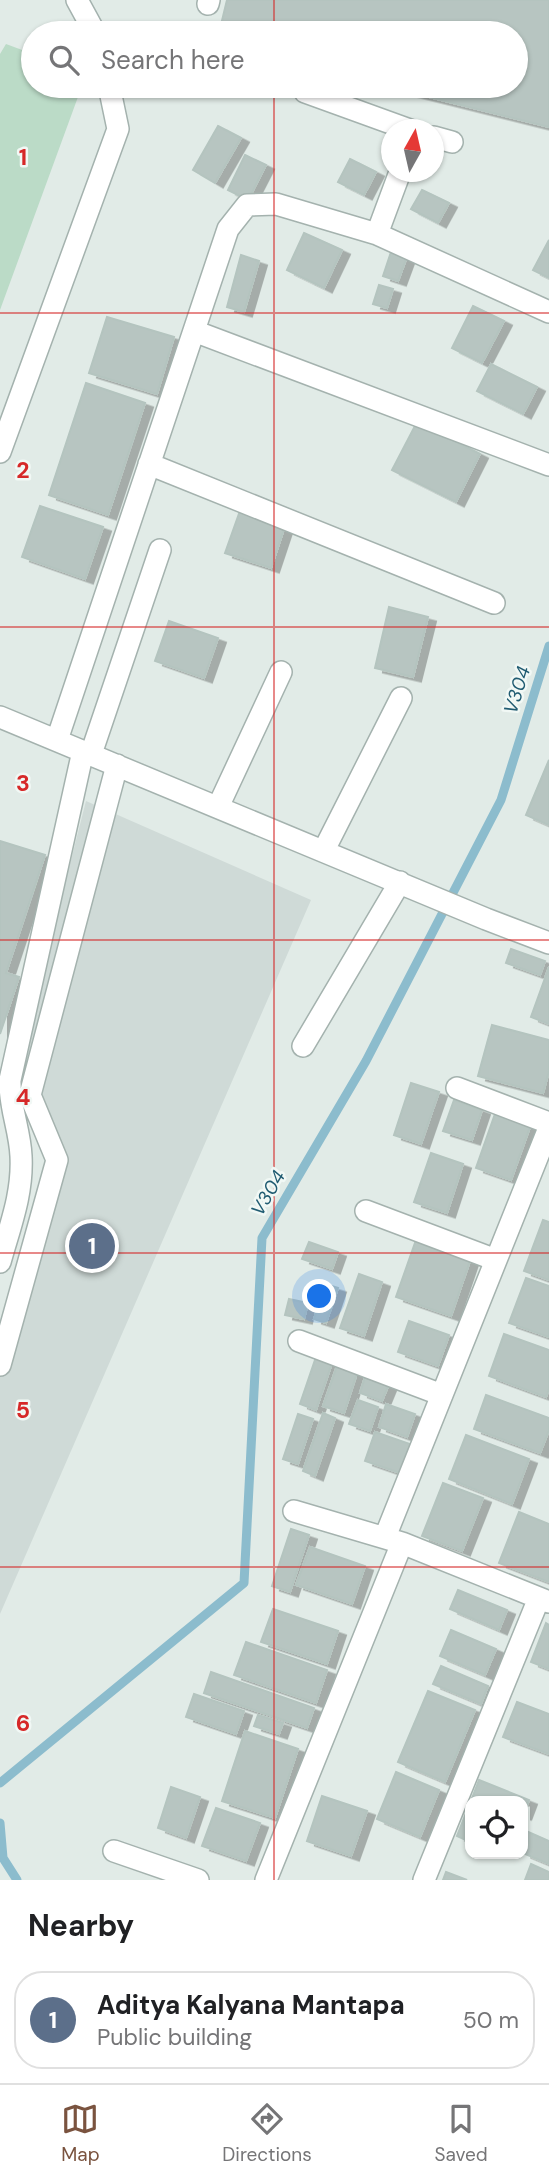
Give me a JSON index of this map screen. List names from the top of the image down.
{
  "water": ["V304"],
  "north": "top",
  "page": {
    "search": "Search here",
    "pins": "1",
    "heading": "Nearby",
    "list": [
      {
        "mark": "1",
        "name": "Aditya Kalyana Mantapa",
        "note": "Public building",
        "value": "50 m"
      }
    ],
    "nav": ["Map", "Directions", "Saved"]
  },
  "grid": {
    "rows": [
      "1",
      "2",
      "3",
      "4",
      "5",
      "6"
    ]
  }
}
